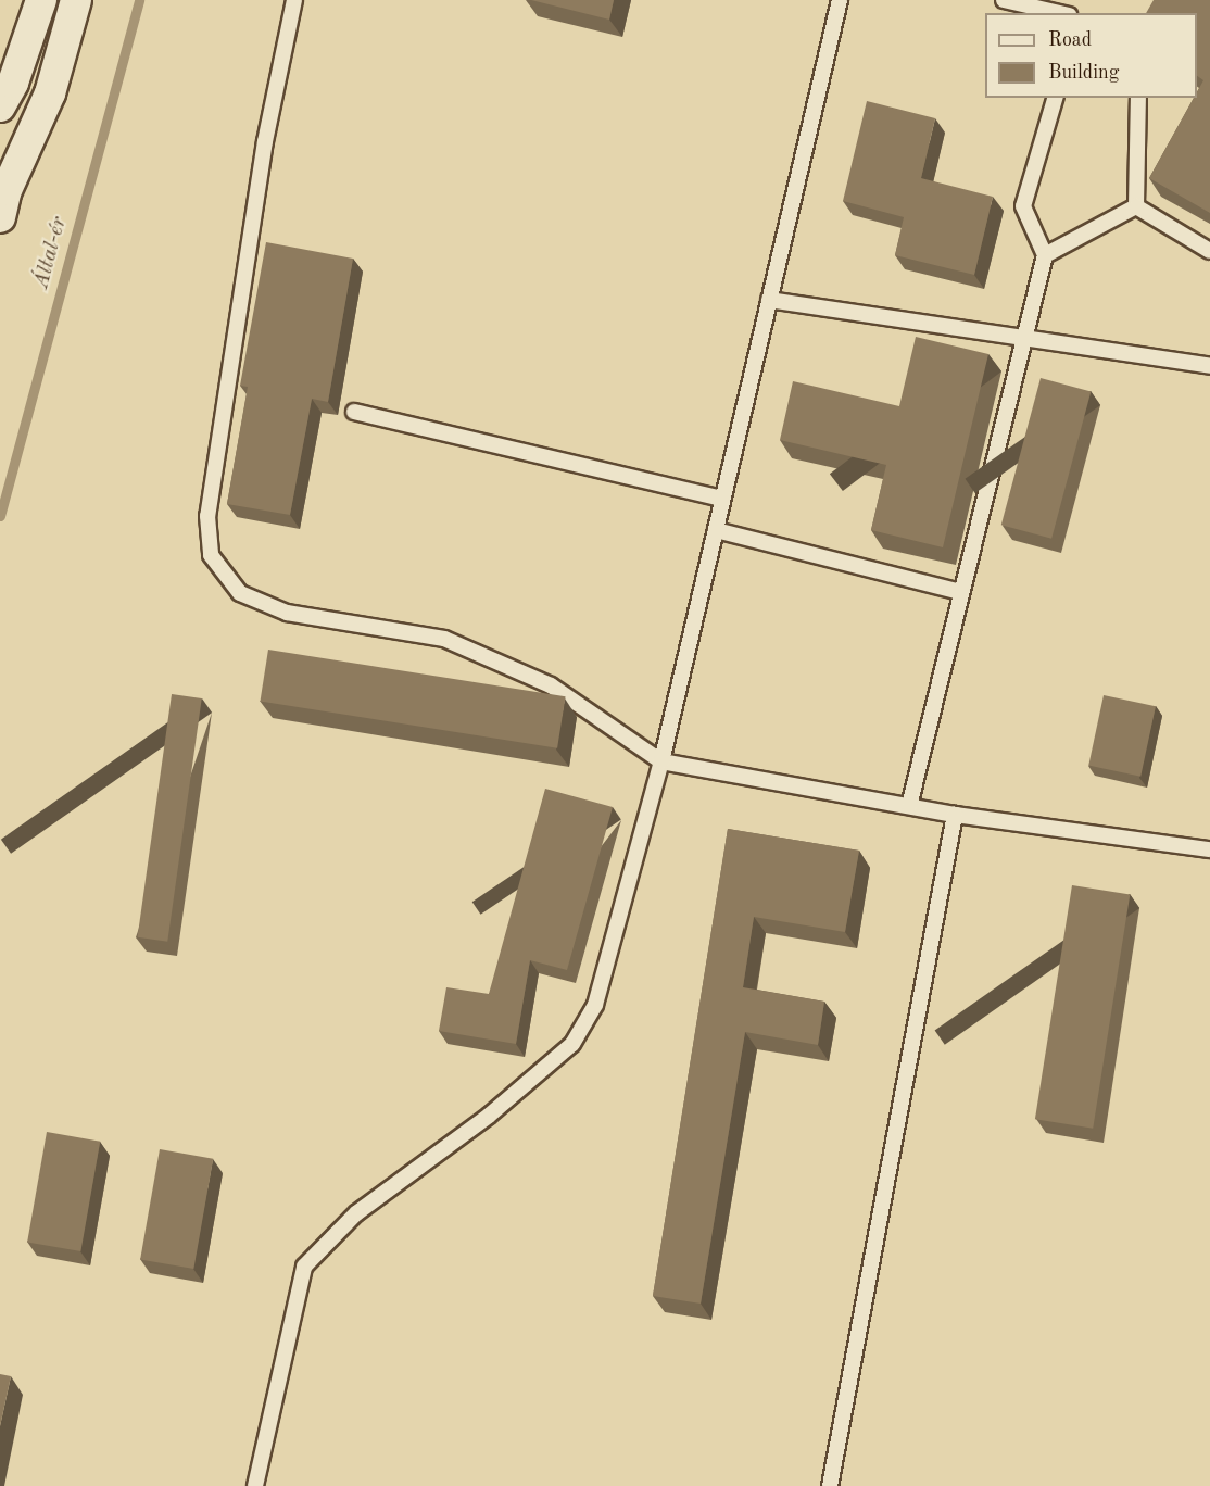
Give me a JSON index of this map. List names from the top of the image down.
{
  "water": ["Által-ér"],
  "legend": ["Road", "Building"]
}
